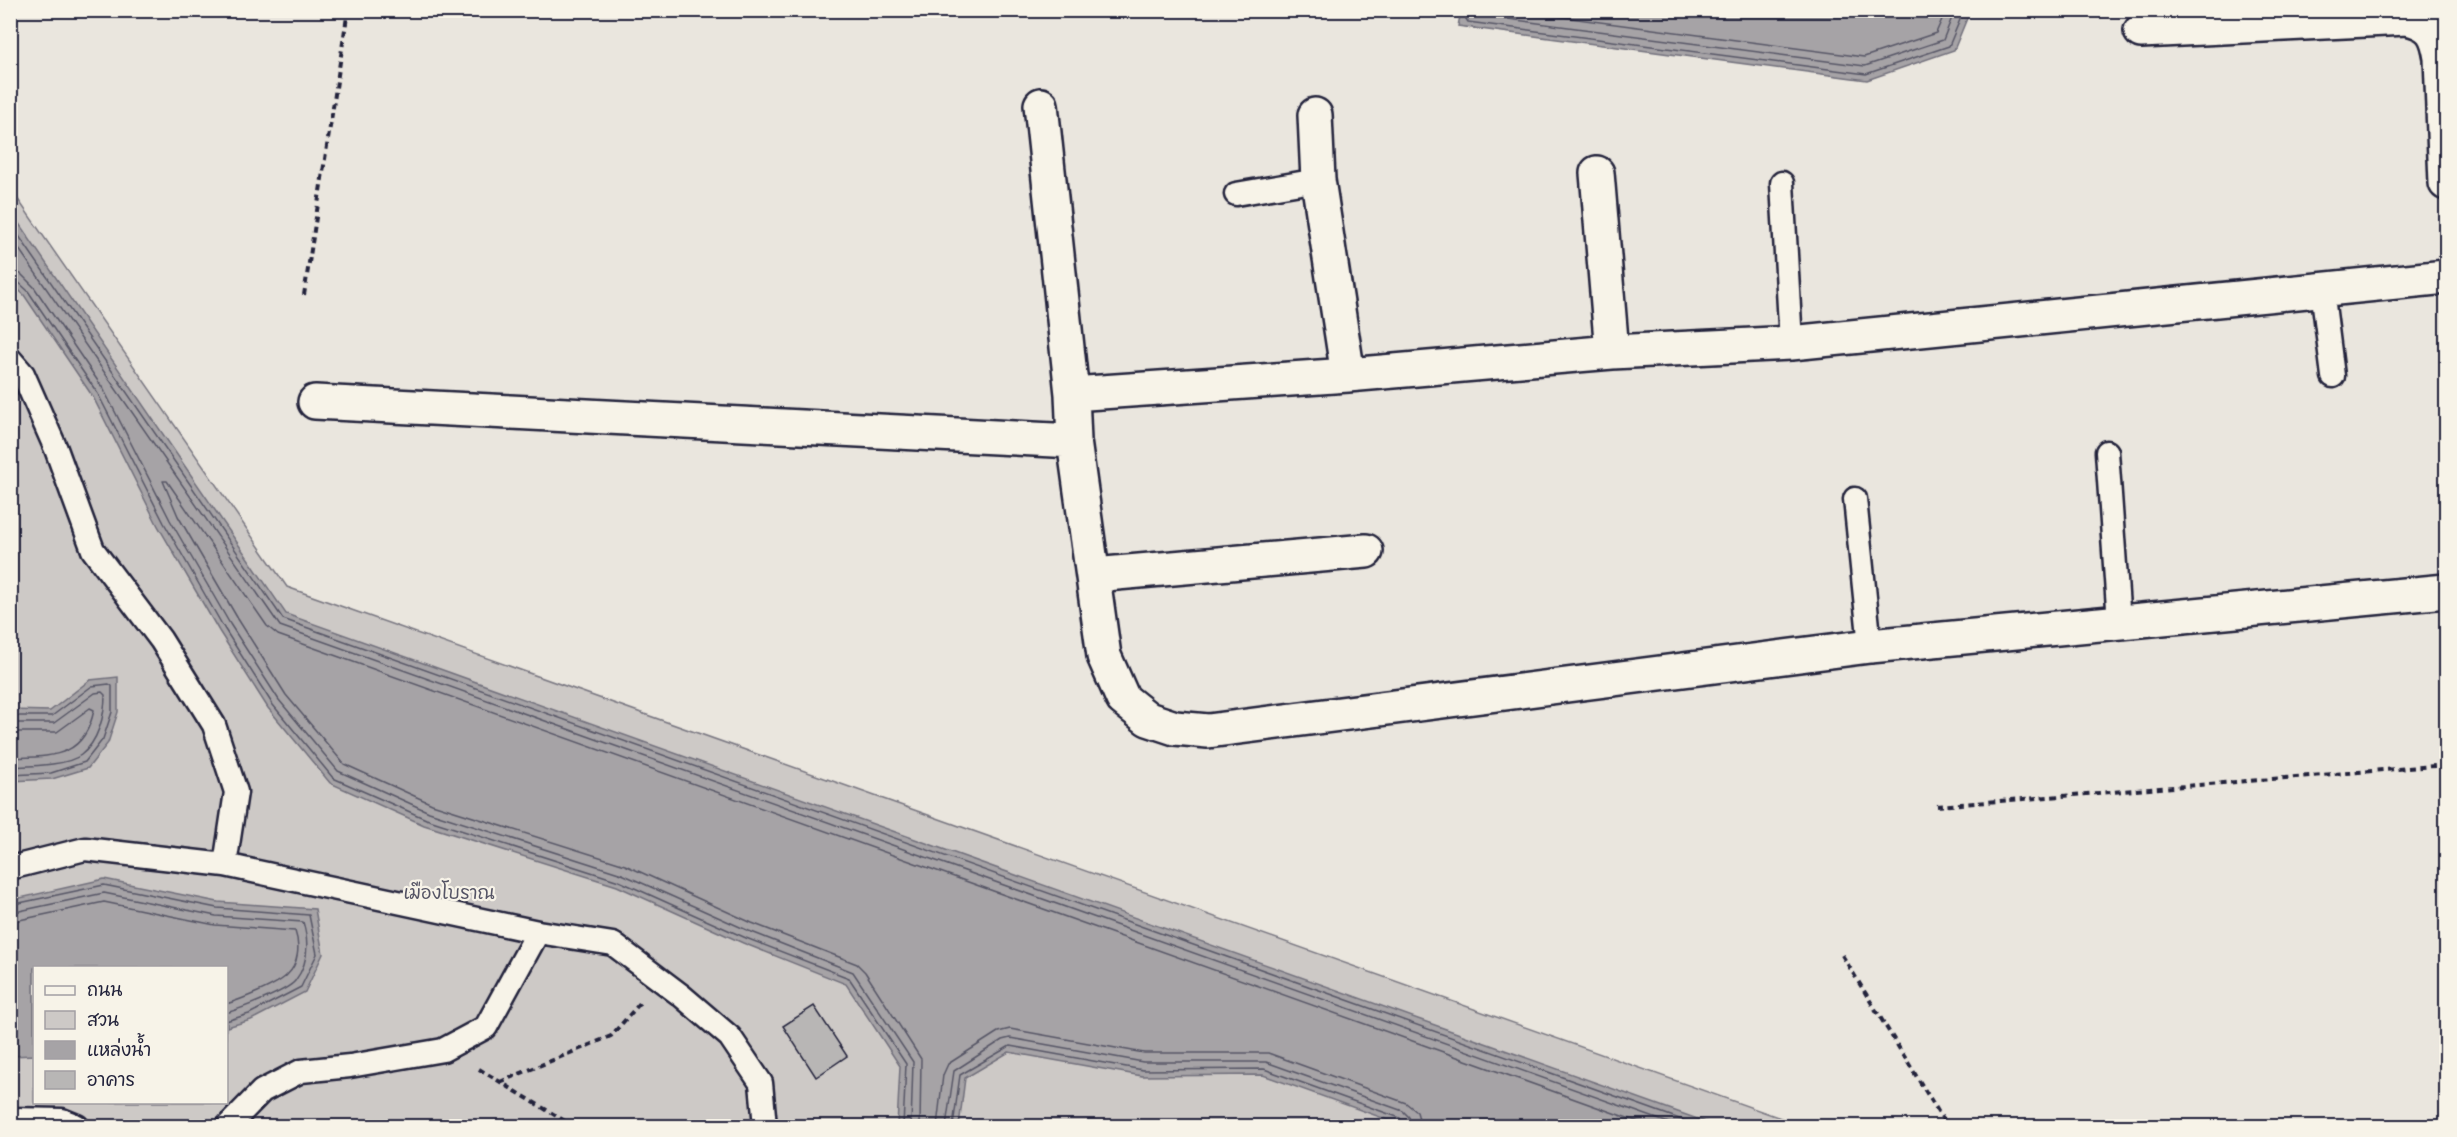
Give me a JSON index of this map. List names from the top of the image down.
{
  "parks": ["เมืองโบราณ"],
  "legend": [
    "ถนน",
    "สวน",
    "แหล่งน้ำ",
    "อาคาร"
  ]
}
